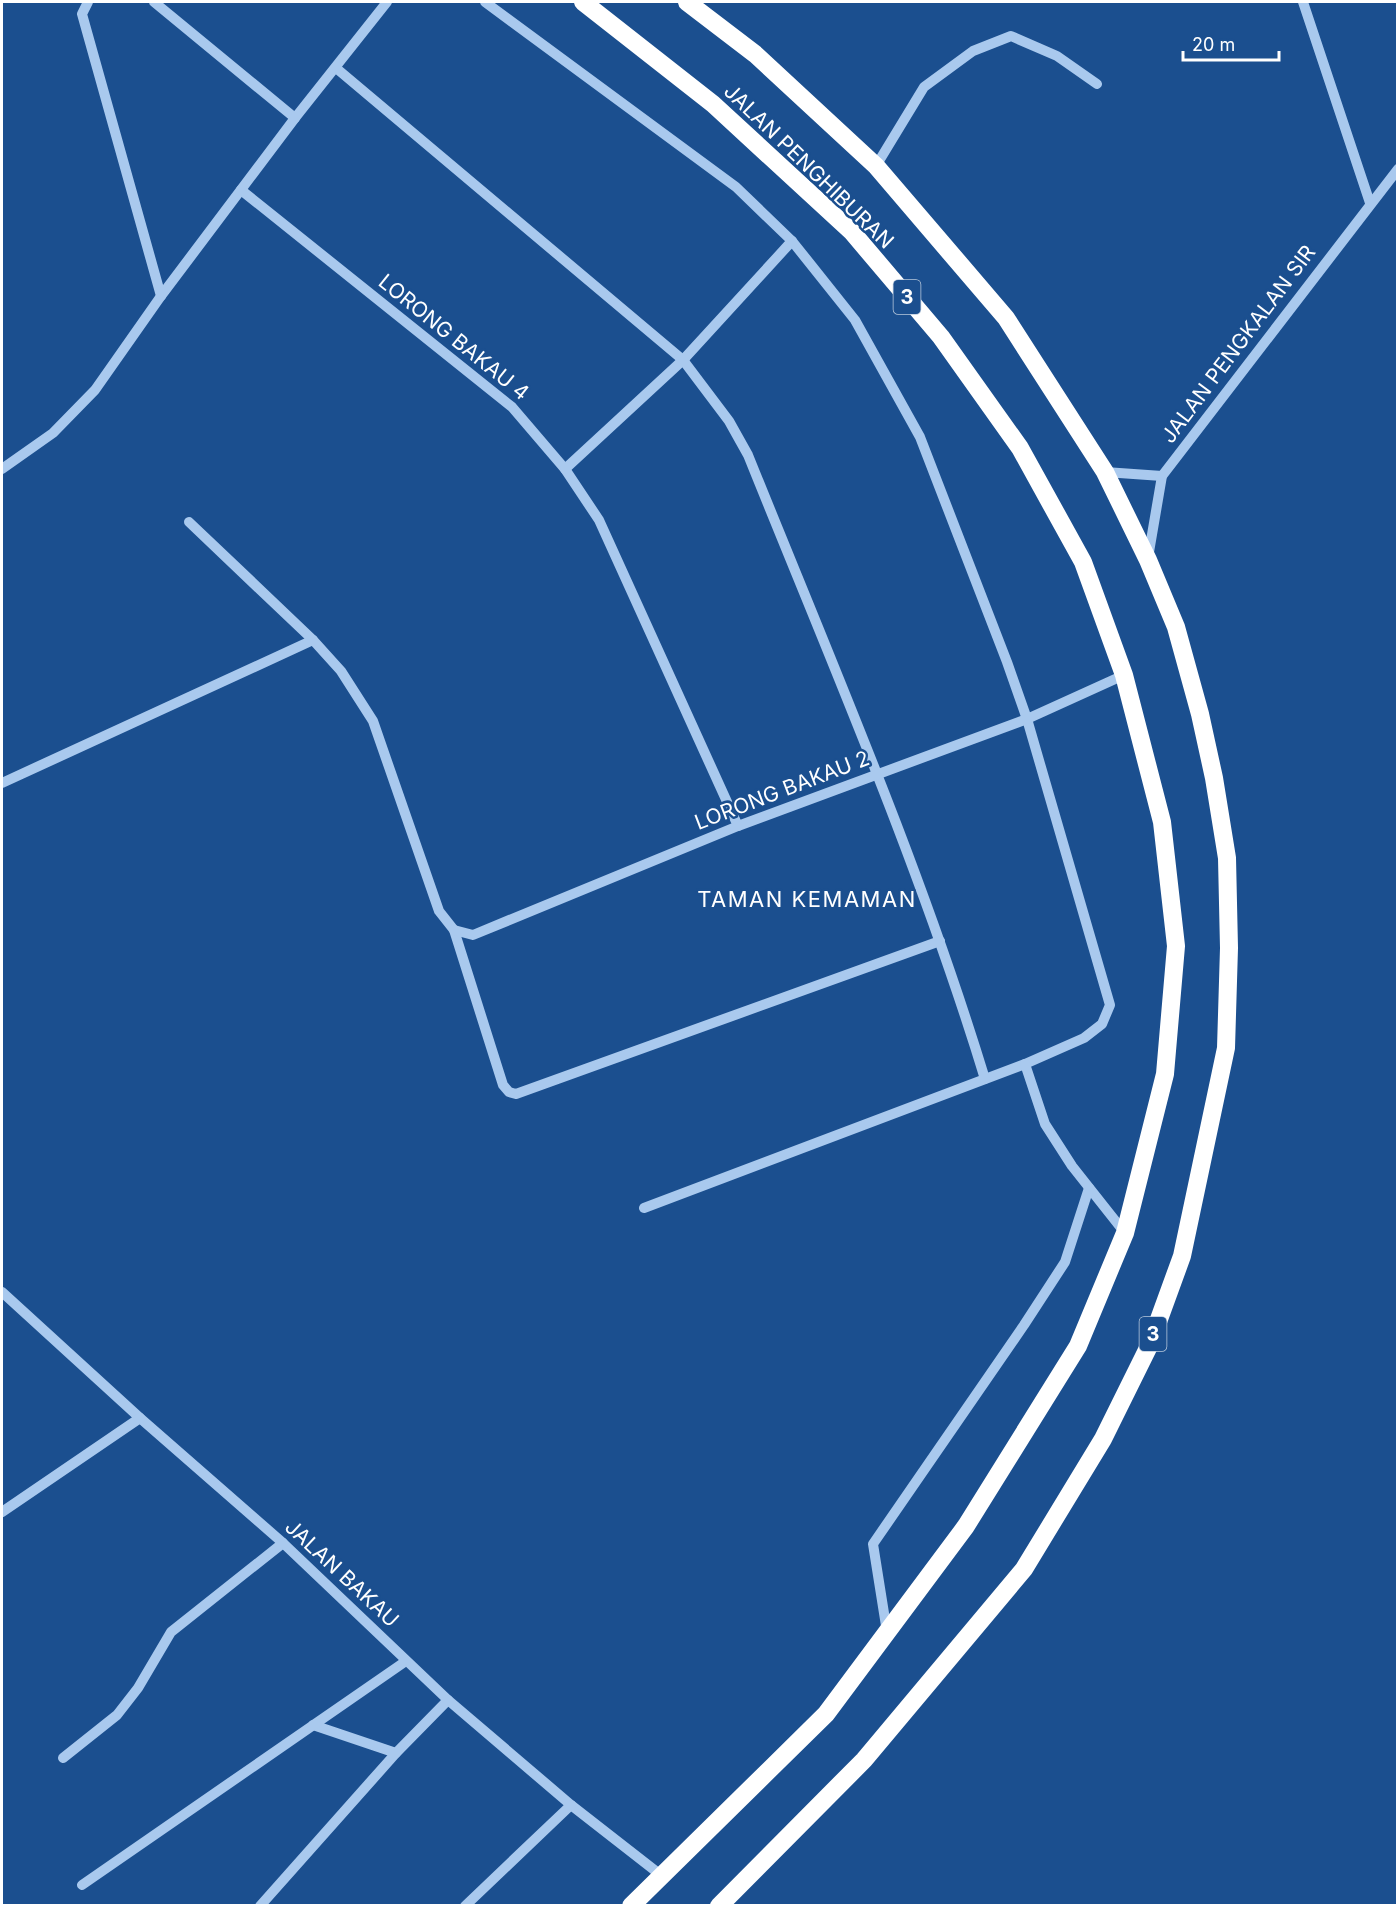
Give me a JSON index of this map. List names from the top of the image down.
{
  "streets": {
    "highway": ["JALAN PENGHIBURAN", "3"],
    "street": [
      "LORONG BAKAU 4",
      "JALAN PENGKALAN SIR",
      "LORONG BAKAU 2",
      "JALAN BAKAU"
    ]
  },
  "crossings": [
    ["JALAN PENGHIBURAN", "3"],
    ["JALAN PENGHIBURAN", "JALAN PENGKALAN SIR"],
    ["JALAN PENGHIBURAN", "LORONG BAKAU 2"],
    ["3", "LORONG BAKAU 2"],
    ["3", "JALAN BAKAU"],
    ["LORONG BAKAU 4", "LORONG BAKAU 2"]
  ],
  "districts": ["TAMAN KEMAMAN"],
  "scale_bar": "20 m"
}
